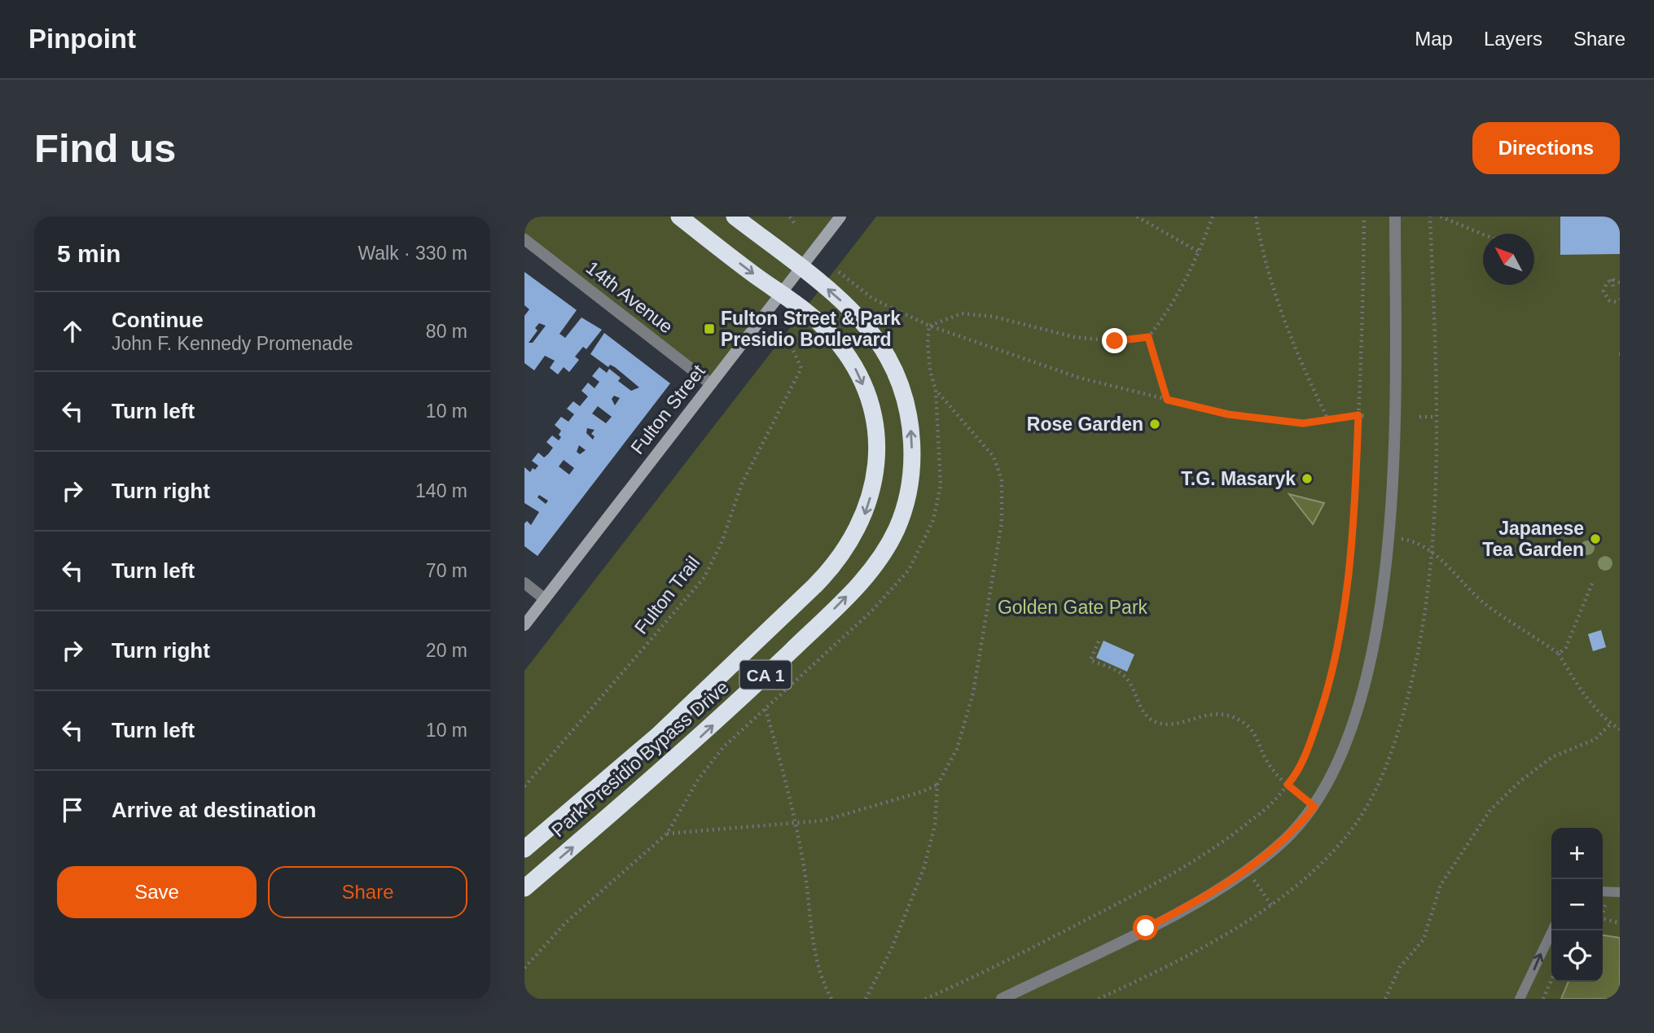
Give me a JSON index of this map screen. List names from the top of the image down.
{
  "streets": {
    "highway": ["CA 1", "Park Presidio Bypass Drive"],
    "main road": ["Fulton Street"],
    "street": ["14th Avenue"],
    "path": ["Fulton Trail"]
  },
  "crossings": [
    ["14th Avenue", "Fulton Street"],
    ["Fulton Street", "CA 1"],
    ["Fulton Street", "Park Presidio Bypass Drive"],
    ["CA 1", "Park Presidio Bypass Drive"]
  ],
  "parks": ["Golden Gate Park"],
  "places": {
    "transit": ["Fulton Street & Park Presidio Boulevard"],
    "other": ["Rose Garden", "T.G. Masaryk", "Japanese Tea Garden"]
  },
  "north": "top left",
  "page": {
    "header": "Pinpoint",
    "nav": ["Map", "Layers", "Share"],
    "buttons": [
      "Directions",
      ["Save", "Share"]
    ],
    "title": "Find us",
    "heading": ["5 min", "Walk · 330 m"],
    "list": [
      ["Continue", "John F. Kennedy Promenade", "80 m"],
      ["Turn left", "10 m"],
      ["Turn right", "140 m"],
      ["Turn left", "70 m"],
      ["Turn right", "20 m"],
      ["Turn left", "10 m"],
      "Arrive at destination"
    ],
    "map_buttons": ["+", "−"]
  }
}
